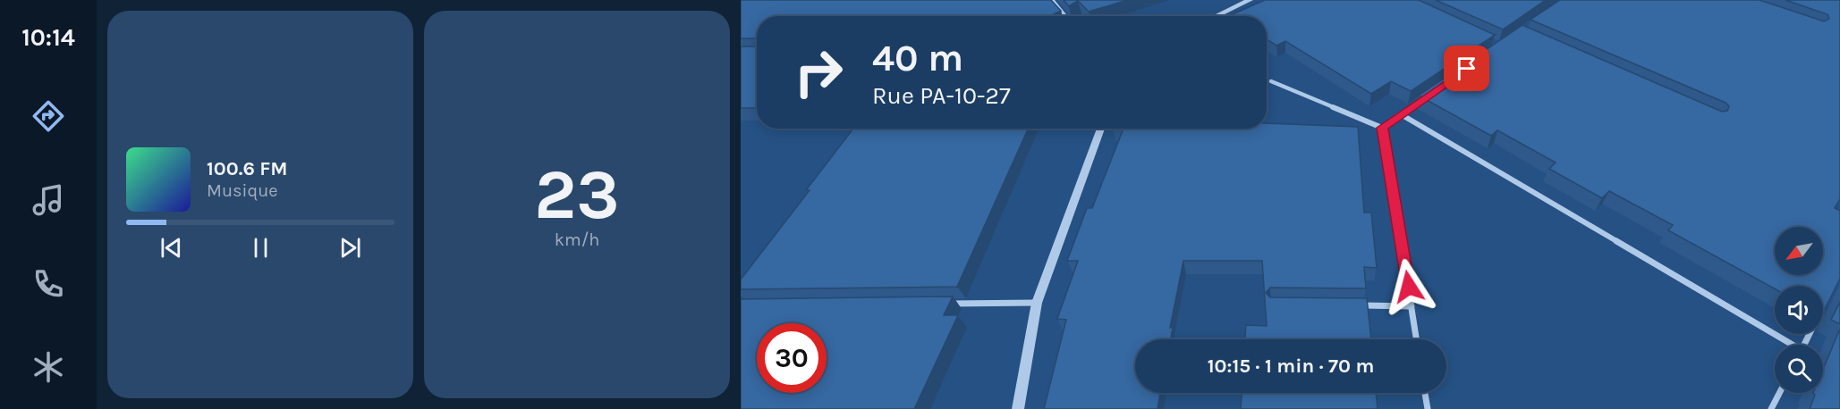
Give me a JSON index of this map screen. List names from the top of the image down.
{
  "north": "bottom left",
  "page": {
    "tabs": "10:14",
    "tile": ["23", "km/h"],
    "turn": ["40 m", "Rue PA-10-27"],
    "song": ["100.6 FM", "Musique"],
    "limit": "30",
    "trip": "10:15 · 1 min · 70 m"
  }
}
